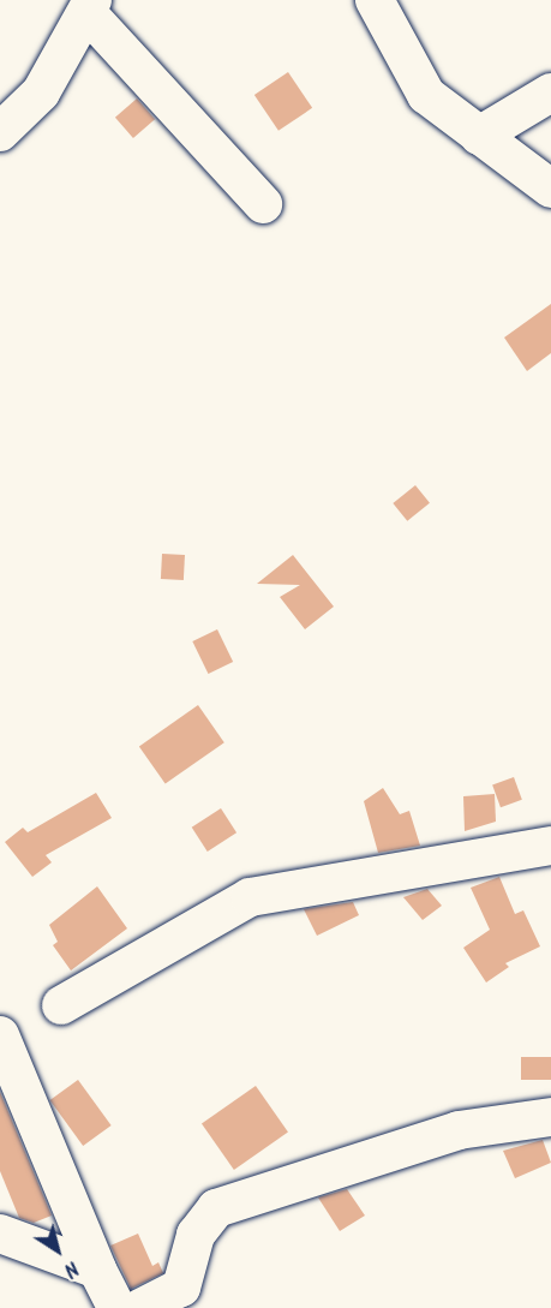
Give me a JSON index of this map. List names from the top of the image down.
{
  "north": "bottom right"
}
